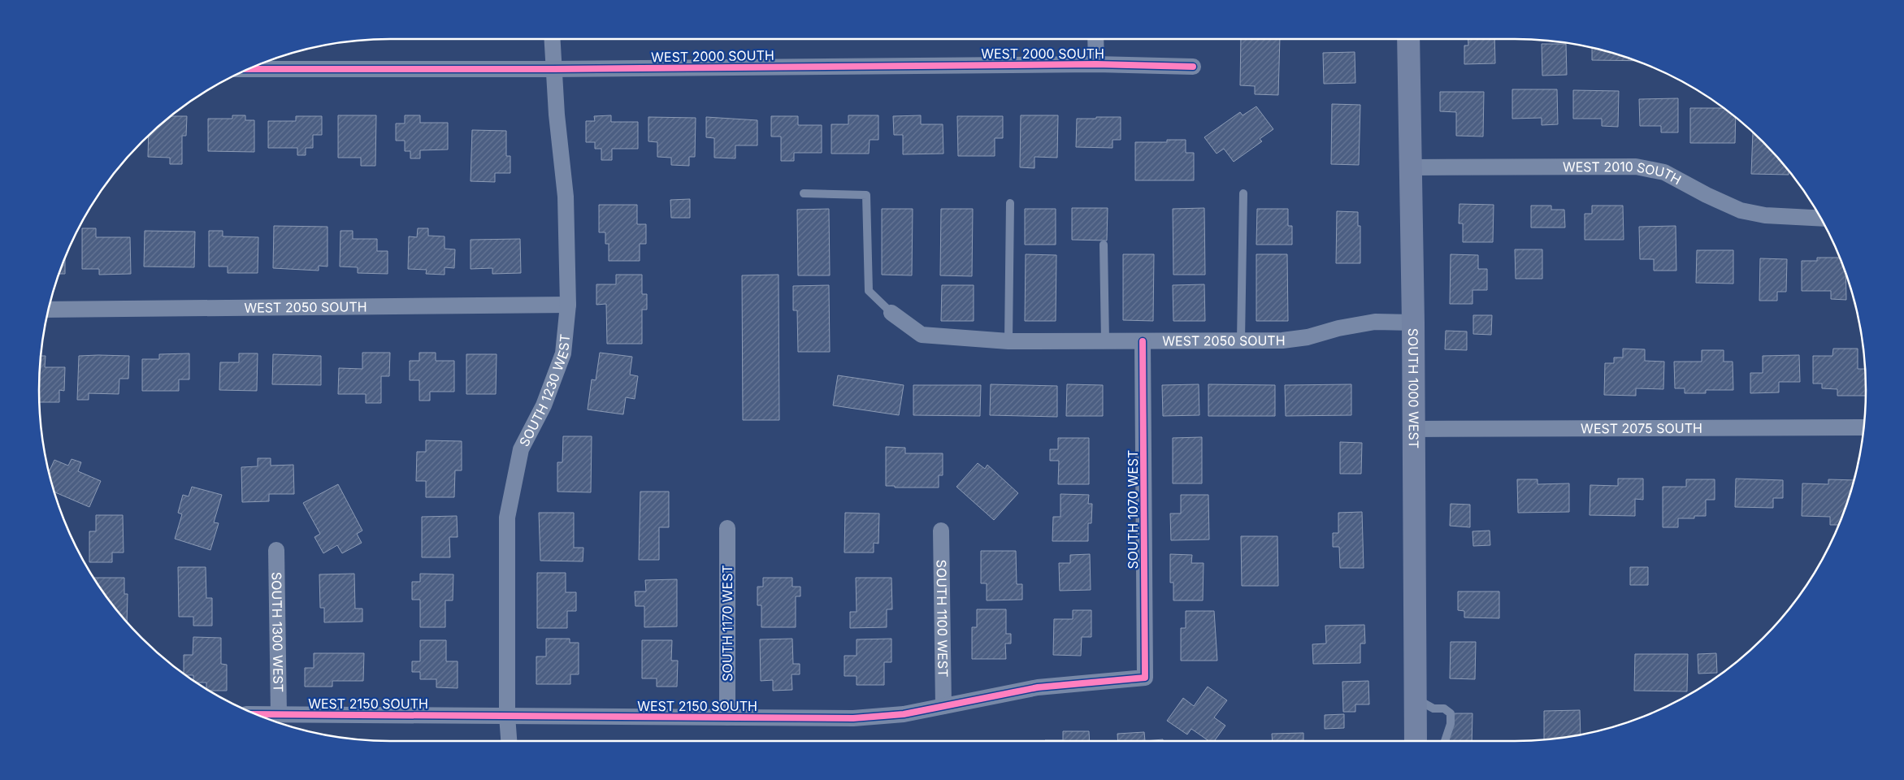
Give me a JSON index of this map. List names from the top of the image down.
{
  "streets": {
    "main road": ["SOUTH 1000 WEST"],
    "street": [
      "WEST 2000 SOUTH",
      "WEST 2010 SOUTH",
      "WEST 2050 SOUTH",
      "SOUTH 1230 WEST",
      "WEST 2075 SOUTH",
      "SOUTH 1070 WEST",
      "SOUTH 1100 WEST",
      "SOUTH 1170 WEST",
      "SOUTH 1300 WEST",
      "WEST 2150 SOUTH"
    ]
  },
  "crossings": [
    ["WEST 2000 SOUTH", "SOUTH 1230 WEST"],
    ["WEST 2010 SOUTH", "SOUTH 1000 WEST"],
    ["WEST 2050 SOUTH", "SOUTH 1000 WEST"],
    ["WEST 2050 SOUTH", "SOUTH 1230 WEST"],
    ["WEST 2050 SOUTH", "SOUTH 1070 WEST"],
    ["SOUTH 1000 WEST", "WEST 2075 SOUTH"],
    ["SOUTH 1230 WEST", "WEST 2150 SOUTH"],
    ["SOUTH 1070 WEST", "WEST 2150 SOUTH"],
    ["SOUTH 1100 WEST", "WEST 2150 SOUTH"],
    ["SOUTH 1170 WEST", "WEST 2150 SOUTH"],
    ["SOUTH 1300 WEST", "WEST 2150 SOUTH"]
  ]
}
